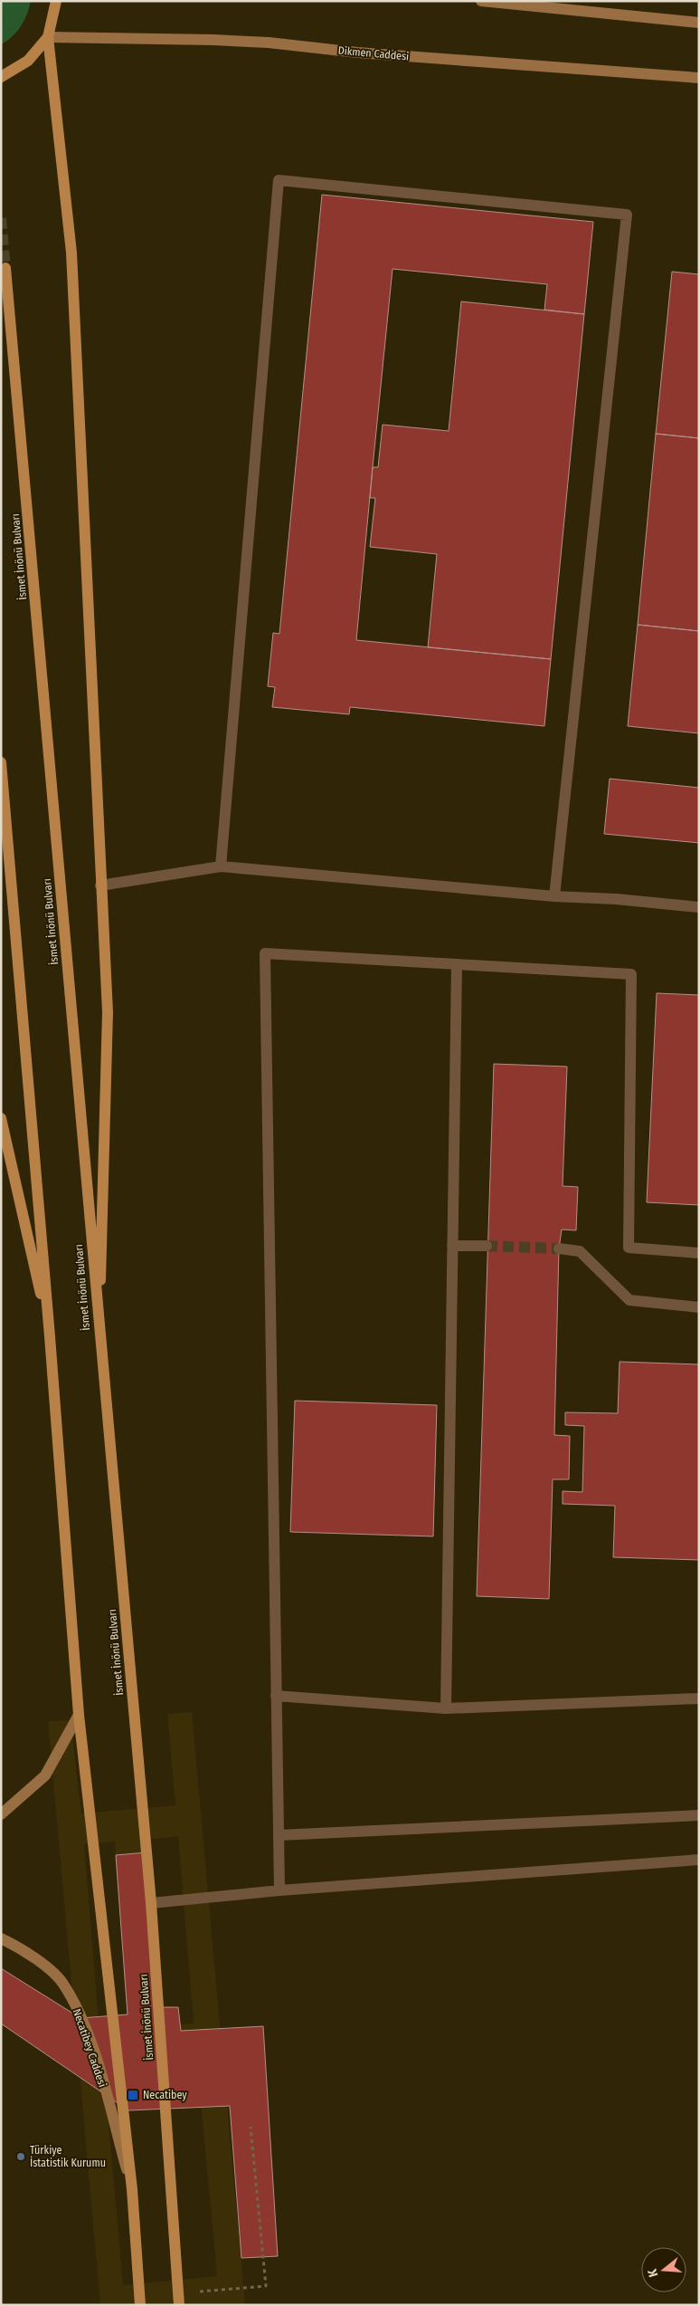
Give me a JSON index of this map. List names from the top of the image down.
{
  "streets": {
    "main road": ["Dikmen Caddesi", "İsmet İnönü Bulvarı", "Necatibey Caddesi"]
  },
  "places": {
    "transit": ["Necatibey"],
    "other": ["Türkiye İstatistik Kurumu"]
  },
  "north": "left"
}
